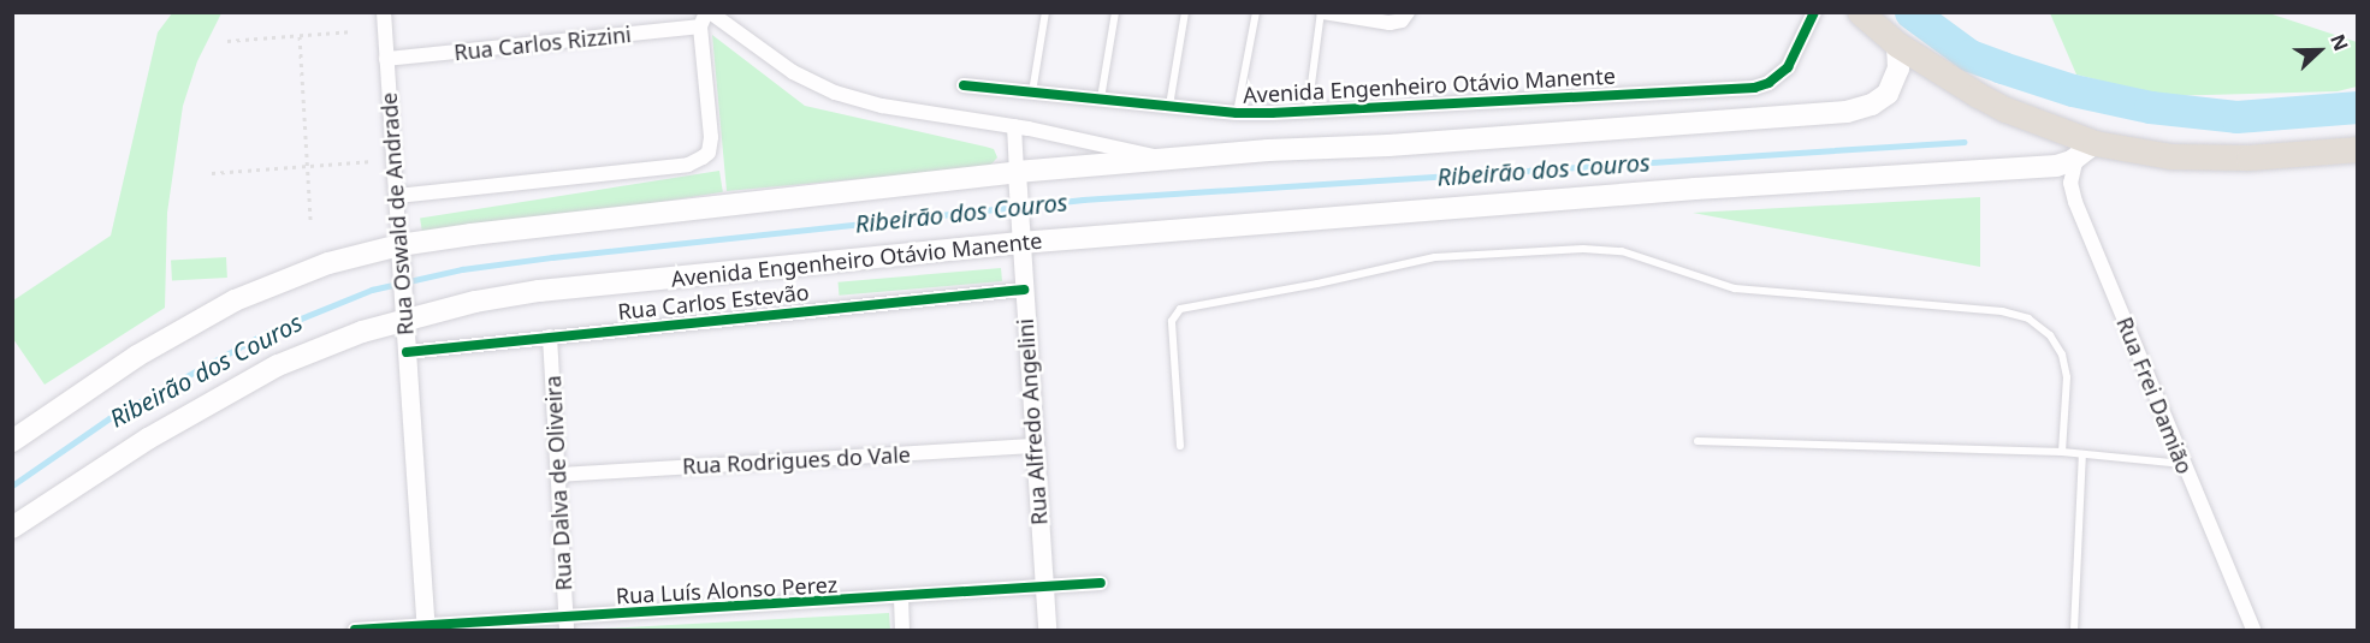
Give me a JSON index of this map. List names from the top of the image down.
{
  "streets": {
    "main road": ["Avenida Engenheiro Otávio Manente"],
    "street": [
      "Rua Carlos Rizzini",
      "Rua Oswald de Andrade",
      "Rua Carlos Estevão",
      "Rua Frei Damião",
      "Rua Alfredo Angelini",
      "Rua Rodrigues do Vale",
      "Rua Dalva de Oliveira",
      "Rua Luís Alonso Perez"
    ]
  },
  "crossings": [
    ["Rua Carlos Rizzini", "Rua Oswald de Andrade"],
    ["Avenida Engenheiro Otávio Manente", "Rua Oswald de Andrade"],
    ["Avenida Engenheiro Otávio Manente", "Rua Frei Damião"],
    ["Avenida Engenheiro Otávio Manente", "Rua Alfredo Angelini"],
    ["Rua Oswald de Andrade", "Rua Carlos Estevão"],
    ["Rua Oswald de Andrade", "Rua Luís Alonso Perez"],
    ["Rua Carlos Estevão", "Rua Alfredo Angelini"],
    ["Rua Carlos Estevão", "Rua Dalva de Oliveira"],
    ["Rua Alfredo Angelini", "Rua Rodrigues do Vale"],
    ["Rua Alfredo Angelini", "Rua Luís Alonso Perez"],
    ["Rua Rodrigues do Vale", "Rua Dalva de Oliveira"],
    ["Rua Dalva de Oliveira", "Rua Luís Alonso Perez"]
  ],
  "water": ["Ribeirão dos Couros"],
  "north": "right"
}
